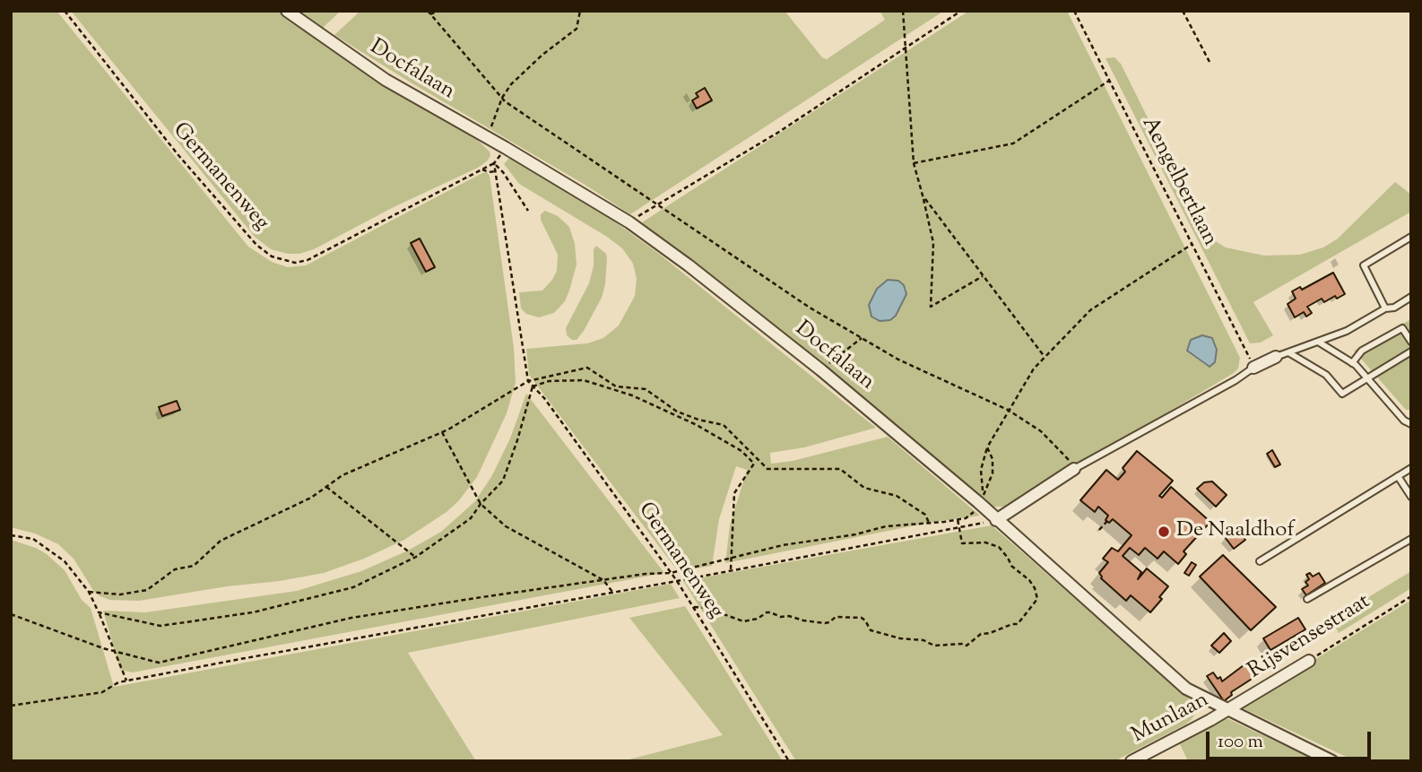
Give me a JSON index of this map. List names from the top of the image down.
{
  "streets": {
    "street": ["Docfalaan", "Rijsvensestraat", "Munlaan"],
    "path": ["Germanenweg", "Aengelbertlaan"]
  },
  "crossings": [
    ["Docfalaan", "Rijsvensestraat"],
    ["Docfalaan", "Munlaan"],
    ["Rijsvensestraat", "Munlaan"]
  ],
  "places": ["De Naaldhof"],
  "scale_bar": "100 m"
}
